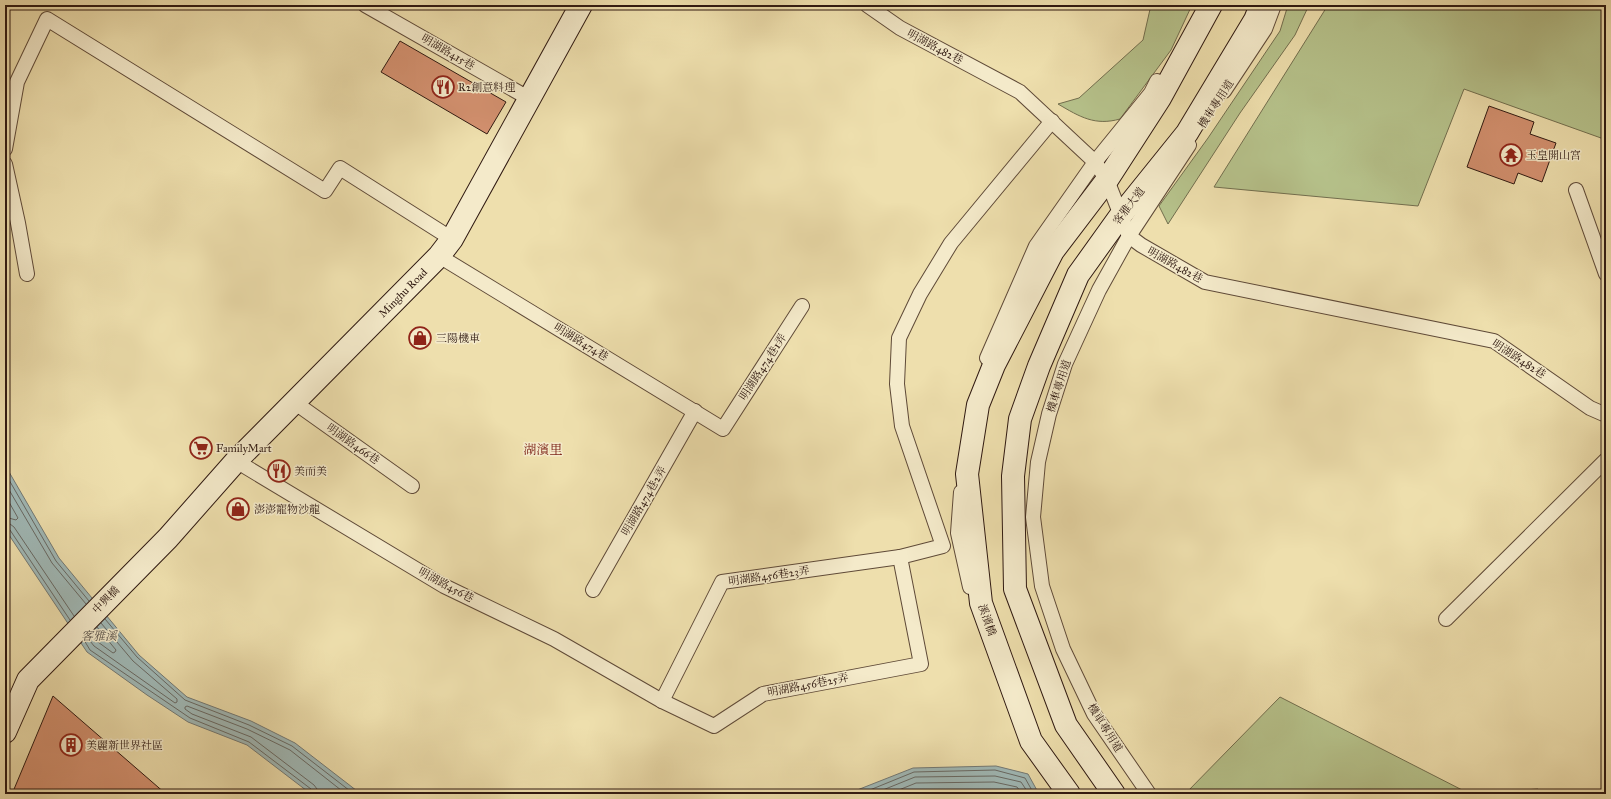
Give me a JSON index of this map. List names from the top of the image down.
{
  "streets": {
    "street": [
      "客雅大道",
      "Minghu Road",
      "中興橋",
      "溪濱橋"
    ],
    "lane": [
      "明湖路482巷",
      "明湖路415巷",
      "機車專用道",
      "明湖路474巷",
      "明湖路474巷1弄",
      "明湖路466巷",
      "明湖路474巷2弄",
      "明湖路456巷23弄",
      "明湖路456巷",
      "明湖路456巷25弄"
    ]
  },
  "crossings": [
    ["明湖路482巷", "機車專用道"],
    ["明湖路482巷", "客雅大道"],
    ["明湖路415巷", "Minghu Road"],
    ["Minghu Road", "明湖路474巷"],
    ["Minghu Road", "明湖路466巷"],
    ["Minghu Road", "明湖路456巷"],
    ["Minghu Road", "中興橋"],
    ["明湖路474巷", "明湖路474巷1弄"],
    ["明湖路474巷", "明湖路474巷2弄"],
    ["明湖路456巷23弄", "明湖路456巷"],
    ["明湖路456巷23弄", "明湖路456巷25弄"],
    ["明湖路456巷", "明湖路456巷25弄"]
  ],
  "districts": ["湖濱里"],
  "water": ["客雅溪"],
  "places": {
    "restaurant": ["R2創意料理", "美而美"],
    "temple": ["玉皇開山宮"],
    "shop": ["三陽機車", "澎澎寵物沙龍"],
    "supermarket": ["FamilyMart"],
    "building": ["美麗新世界社區"]
  }
}
